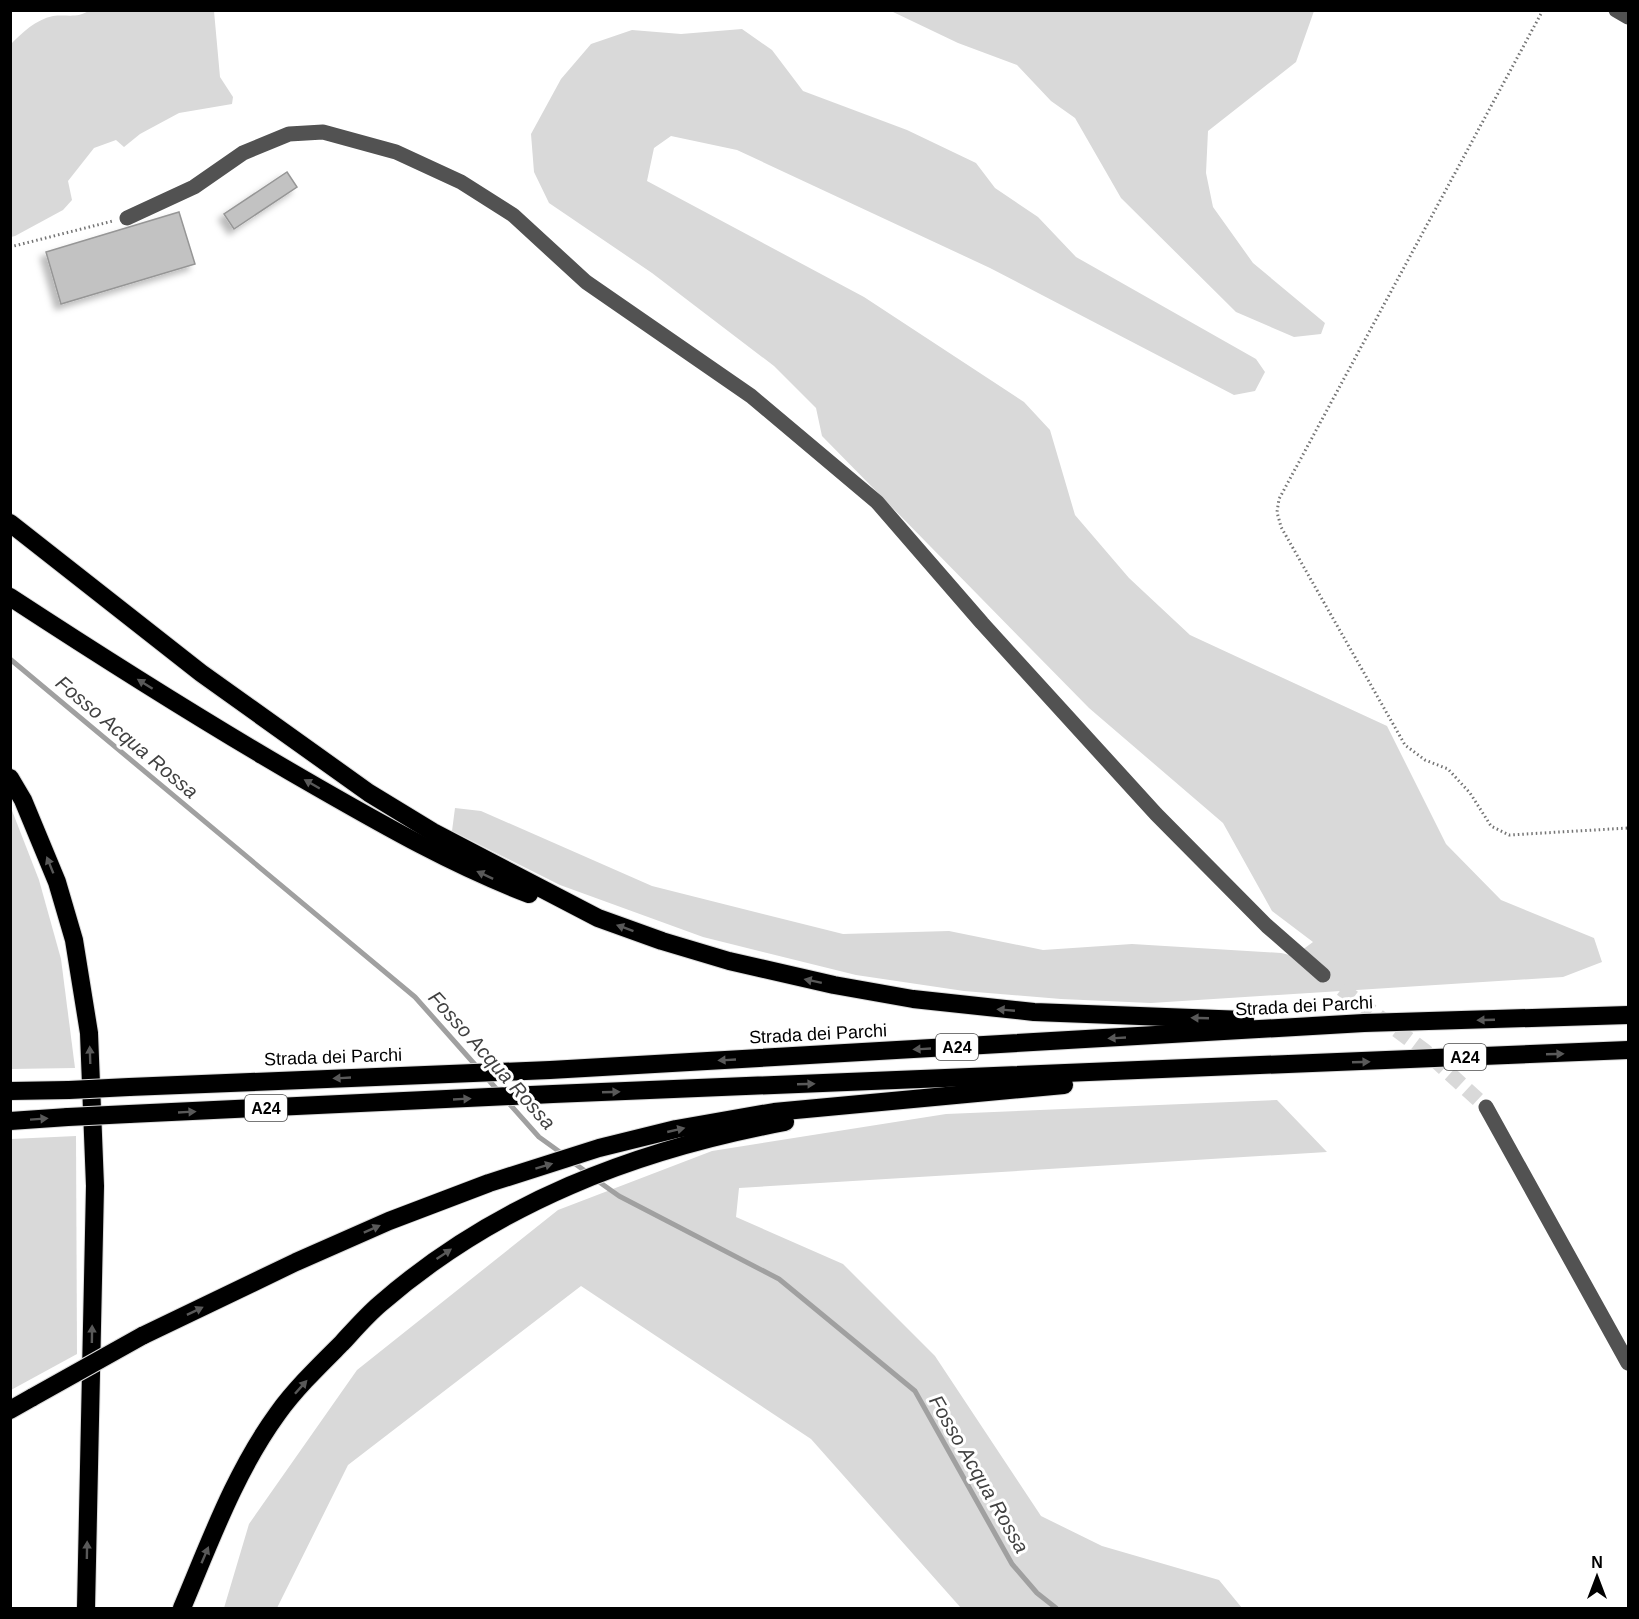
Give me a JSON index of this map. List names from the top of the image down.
{
  "streets": {
    "highway": ["Strada dei Parchi", "A24"]
  },
  "water": ["Fosso Acqua Rossa"],
  "north": "top"
}
